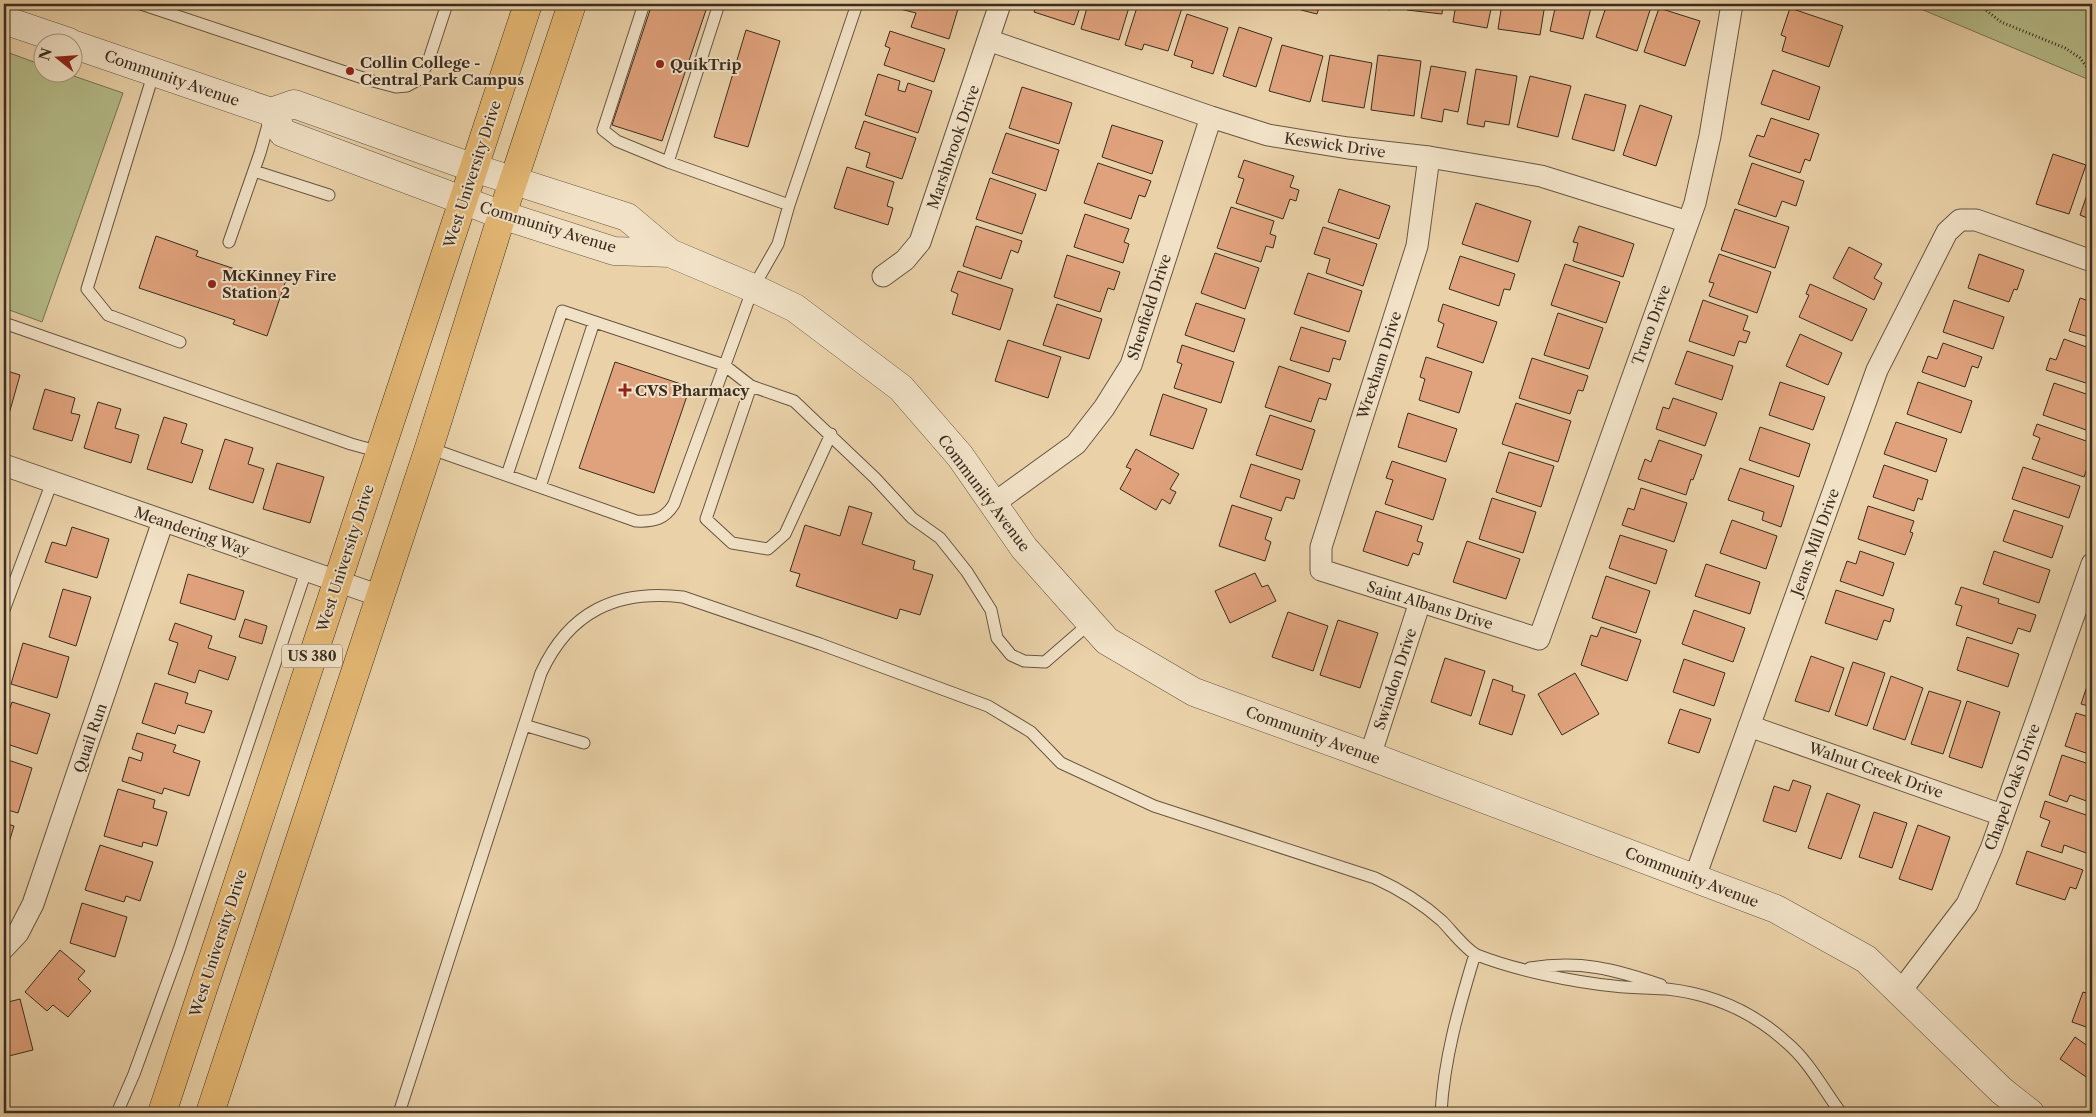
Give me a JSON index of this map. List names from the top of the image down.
{
  "streets": {
    "highway": ["West University Drive", "US 380"],
    "street": [
      "Community Avenue",
      "Keswick Drive",
      "Marshbrook Drive",
      "Shenfield Drive",
      "Truro Drive",
      "Wrexham Drive",
      "Meandering Way",
      "Jeans Mill Drive",
      "Saint Albans Drive",
      "Swindon Drive",
      "Quail Run",
      "Walnut Creek Drive",
      "Chapel Oaks Drive"
    ]
  },
  "crossings": [
    ["Community Avenue", "West University Drive"],
    ["Community Avenue", "Shenfield Drive"],
    ["Community Avenue", "Jeans Mill Drive"],
    ["Community Avenue", "US 380"],
    ["Community Avenue", "Swindon Drive"],
    ["Community Avenue", "Chapel Oaks Drive"],
    ["Keswick Drive", "Marshbrook Drive"],
    ["Keswick Drive", "Shenfield Drive"],
    ["Keswick Drive", "Truro Drive"],
    ["Keswick Drive", "Wrexham Drive"],
    ["West University Drive", "Meandering Way"],
    ["Truro Drive", "Saint Albans Drive"],
    ["Wrexham Drive", "Saint Albans Drive"],
    ["Meandering Way", "US 380"],
    ["Meandering Way", "Quail Run"],
    ["Jeans Mill Drive", "Walnut Creek Drive"],
    ["Saint Albans Drive", "Swindon Drive"],
    ["Walnut Creek Drive", "Chapel Oaks Drive"]
  ],
  "places": {
    "other": ["QuikTrip", "Collin College - Central Park Campus", "McKinney Fire Station 2"],
    "health": ["CVS Pharmacy"]
  },
  "north": "left"
}
